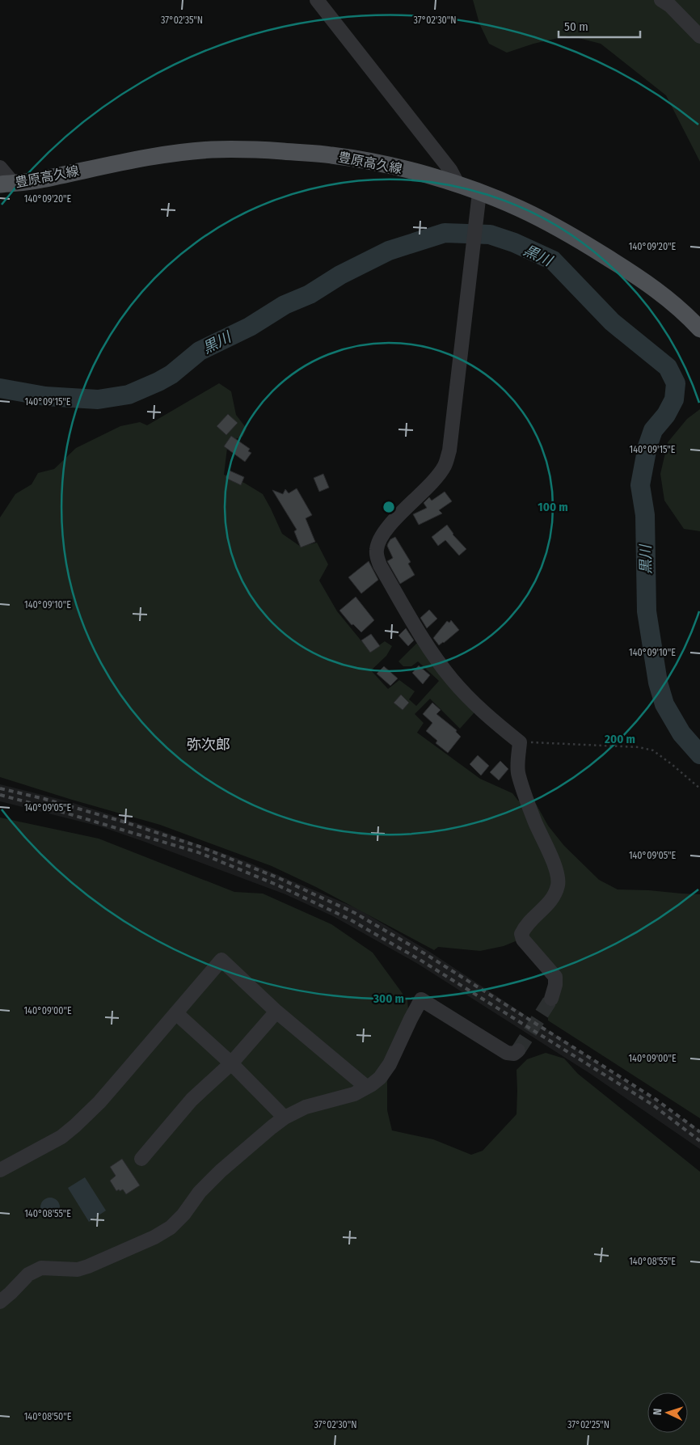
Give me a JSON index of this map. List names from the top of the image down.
{
  "streets": {
    "main road": ["豊原高久線"]
  },
  "districts": ["弥次郎"],
  "water": ["黒川"],
  "scale_bar": "50 m",
  "north": "left",
  "coordinates": [
    "37°02'35\"N",
    "37°02'30\"N",
    "140°09'20\"E",
    "140°09'15\"E",
    "140°09'10\"E",
    "140°09'05\"E",
    "140°09'00\"E",
    "140°08'55\"E",
    "140°08'50\"E",
    "37°02'25\"N"
  ],
  "rings": ["100 m", "200 m", "300 m"]
}
